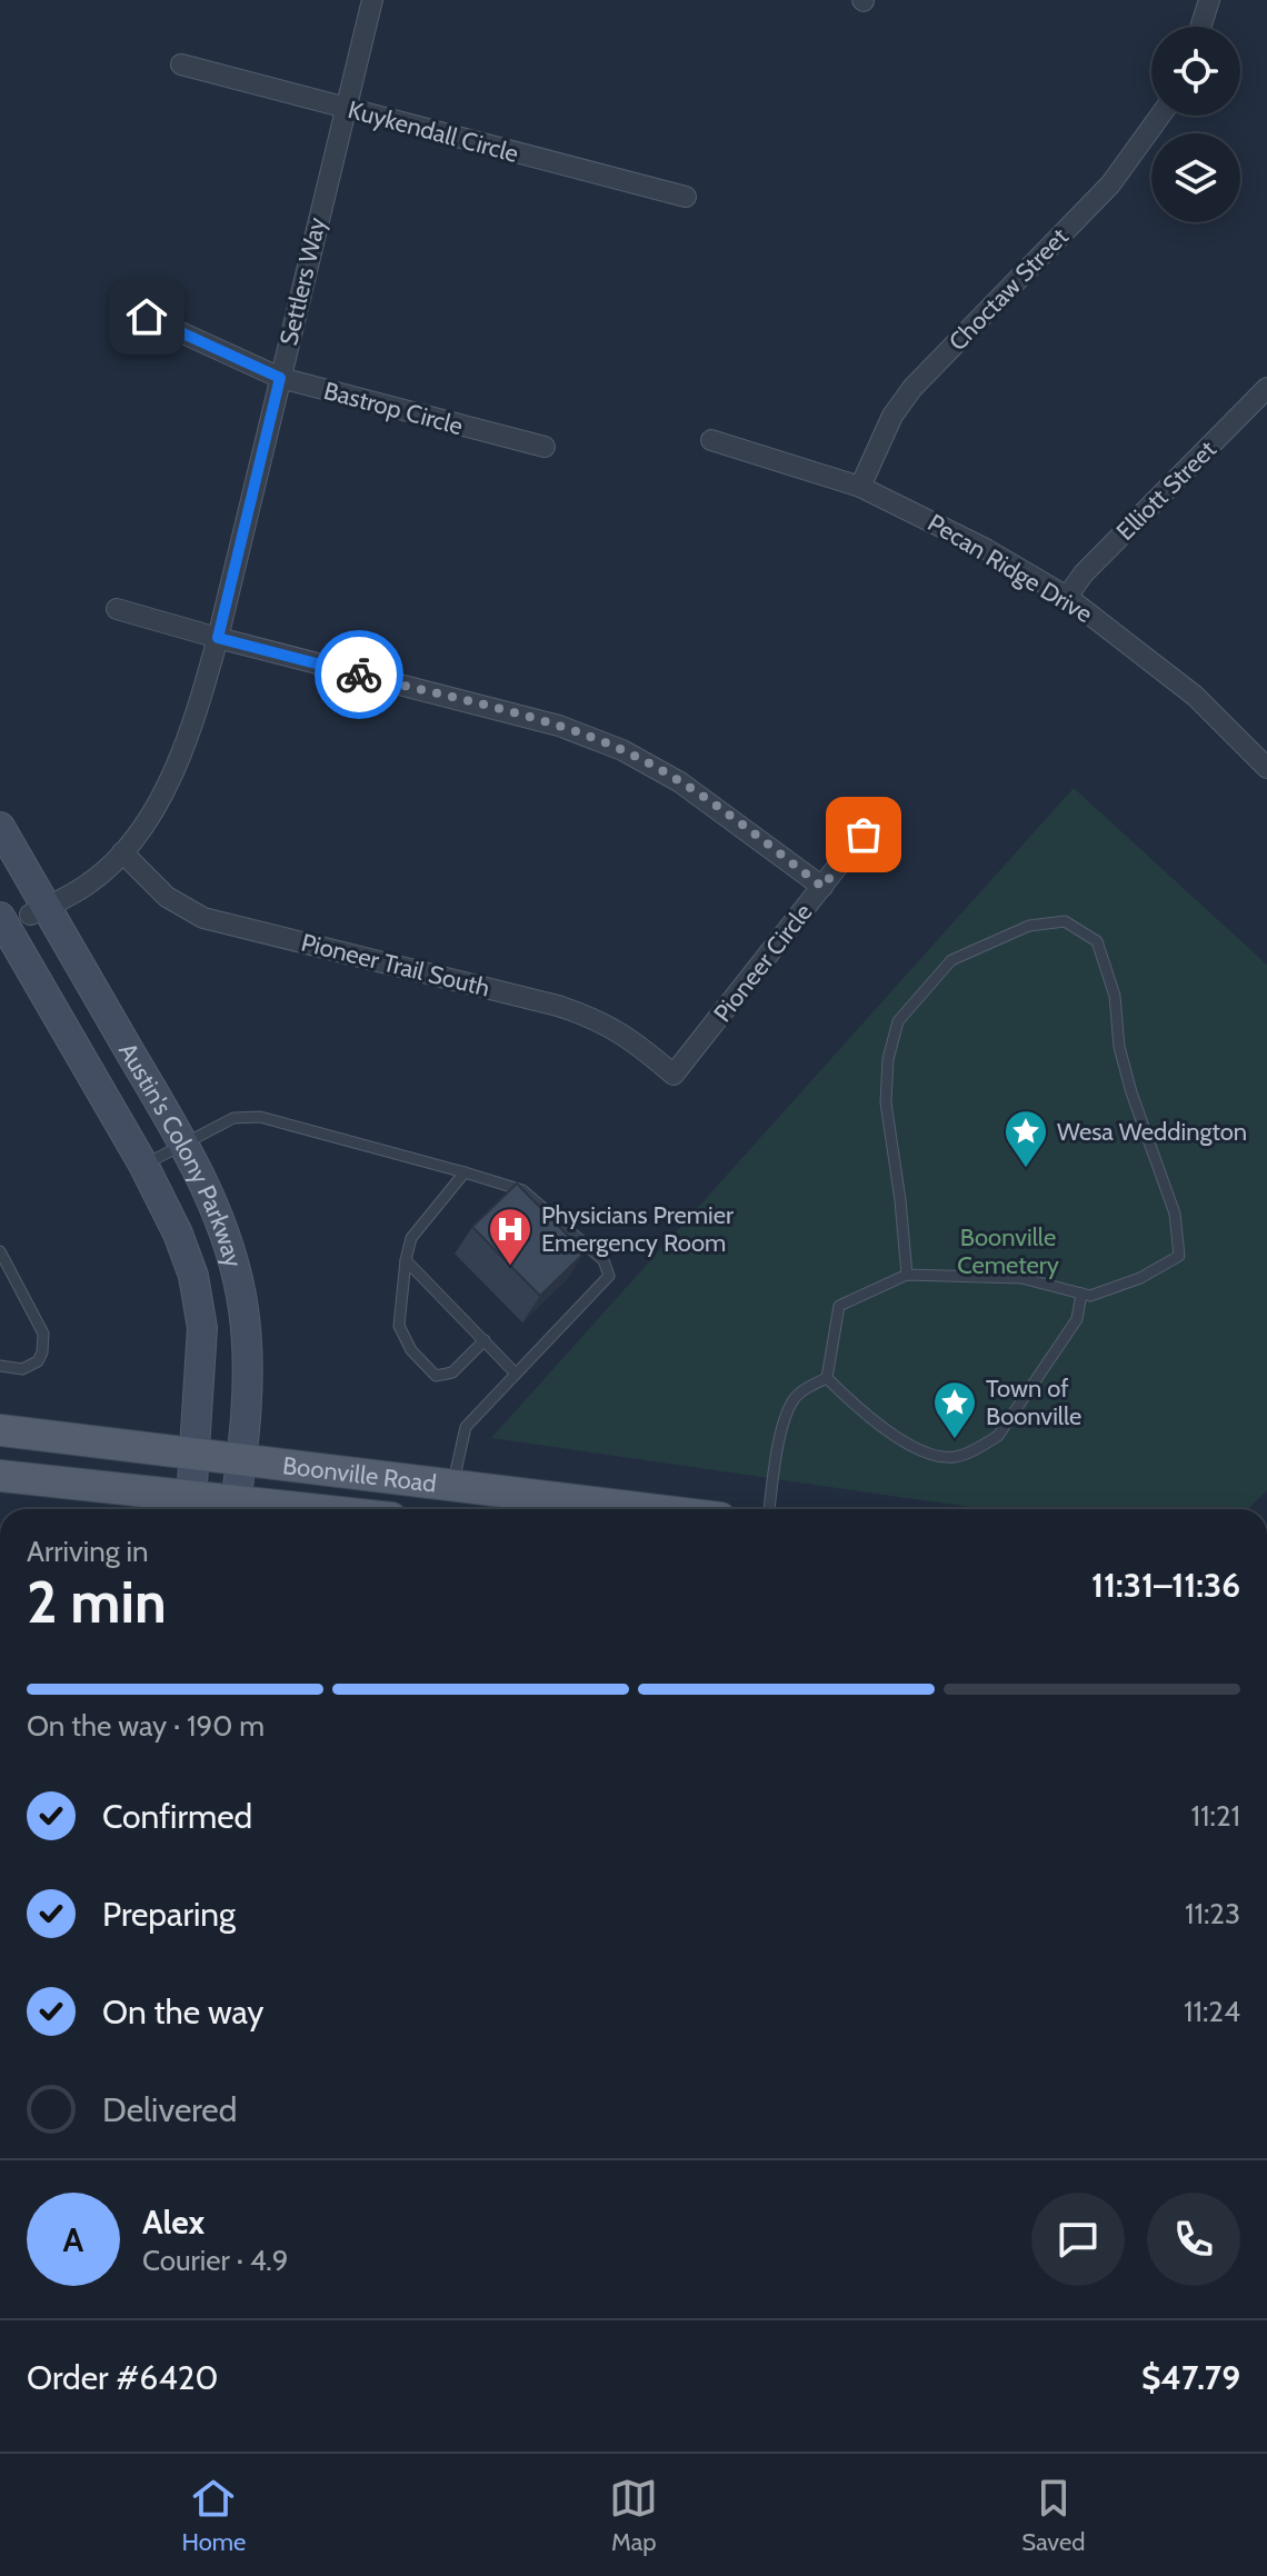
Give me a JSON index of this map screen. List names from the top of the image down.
{
  "streets": {
    "main road": ["Boonville Road"],
    "street": [
      "Kuykendall Circle",
      "Settlers Way",
      "Choctaw Street",
      "Bastrop Circle",
      "Elliott Street",
      "Pecan Ridge Drive",
      "Pioneer Circle",
      "Pioneer Trail South",
      "Austin's Colony Parkway"
    ]
  },
  "crossings": [
    ["Kuykendall Circle", "Settlers Way"],
    ["Settlers Way", "Bastrop Circle"],
    ["Settlers Way", "Pioneer Trail South"],
    ["Settlers Way", "Austin's Colony Parkway"],
    ["Choctaw Street", "Pecan Ridge Drive"],
    ["Elliott Street", "Pecan Ridge Drive"],
    ["Pioneer Circle", "Pioneer Trail South"],
    ["Austin's Colony Parkway", "Boonville Road"]
  ],
  "parks": ["Boonville Cemetery"],
  "places": {
    "place": ["Wesa Weddington", "Town of Boonville"],
    "hospital": ["Physicians Premier Emergency Room"]
  },
  "page": {
    "heading": ["2 min", "Arriving in", "11:31–11:36"],
    "panel": [
      "Alex",
      "Courier · 4.9",
      "Order #6420",
      "$47.79"
    ],
    "bar": "On the way · 190 m",
    "list": [
      ["Confirmed", "11:21"],
      ["Preparing", "11:23"],
      ["On the way", "11:24"],
      "Delivered"
    ],
    "round": "A",
    "tabs": ["Home", "Map", "Saved"]
  }
}
